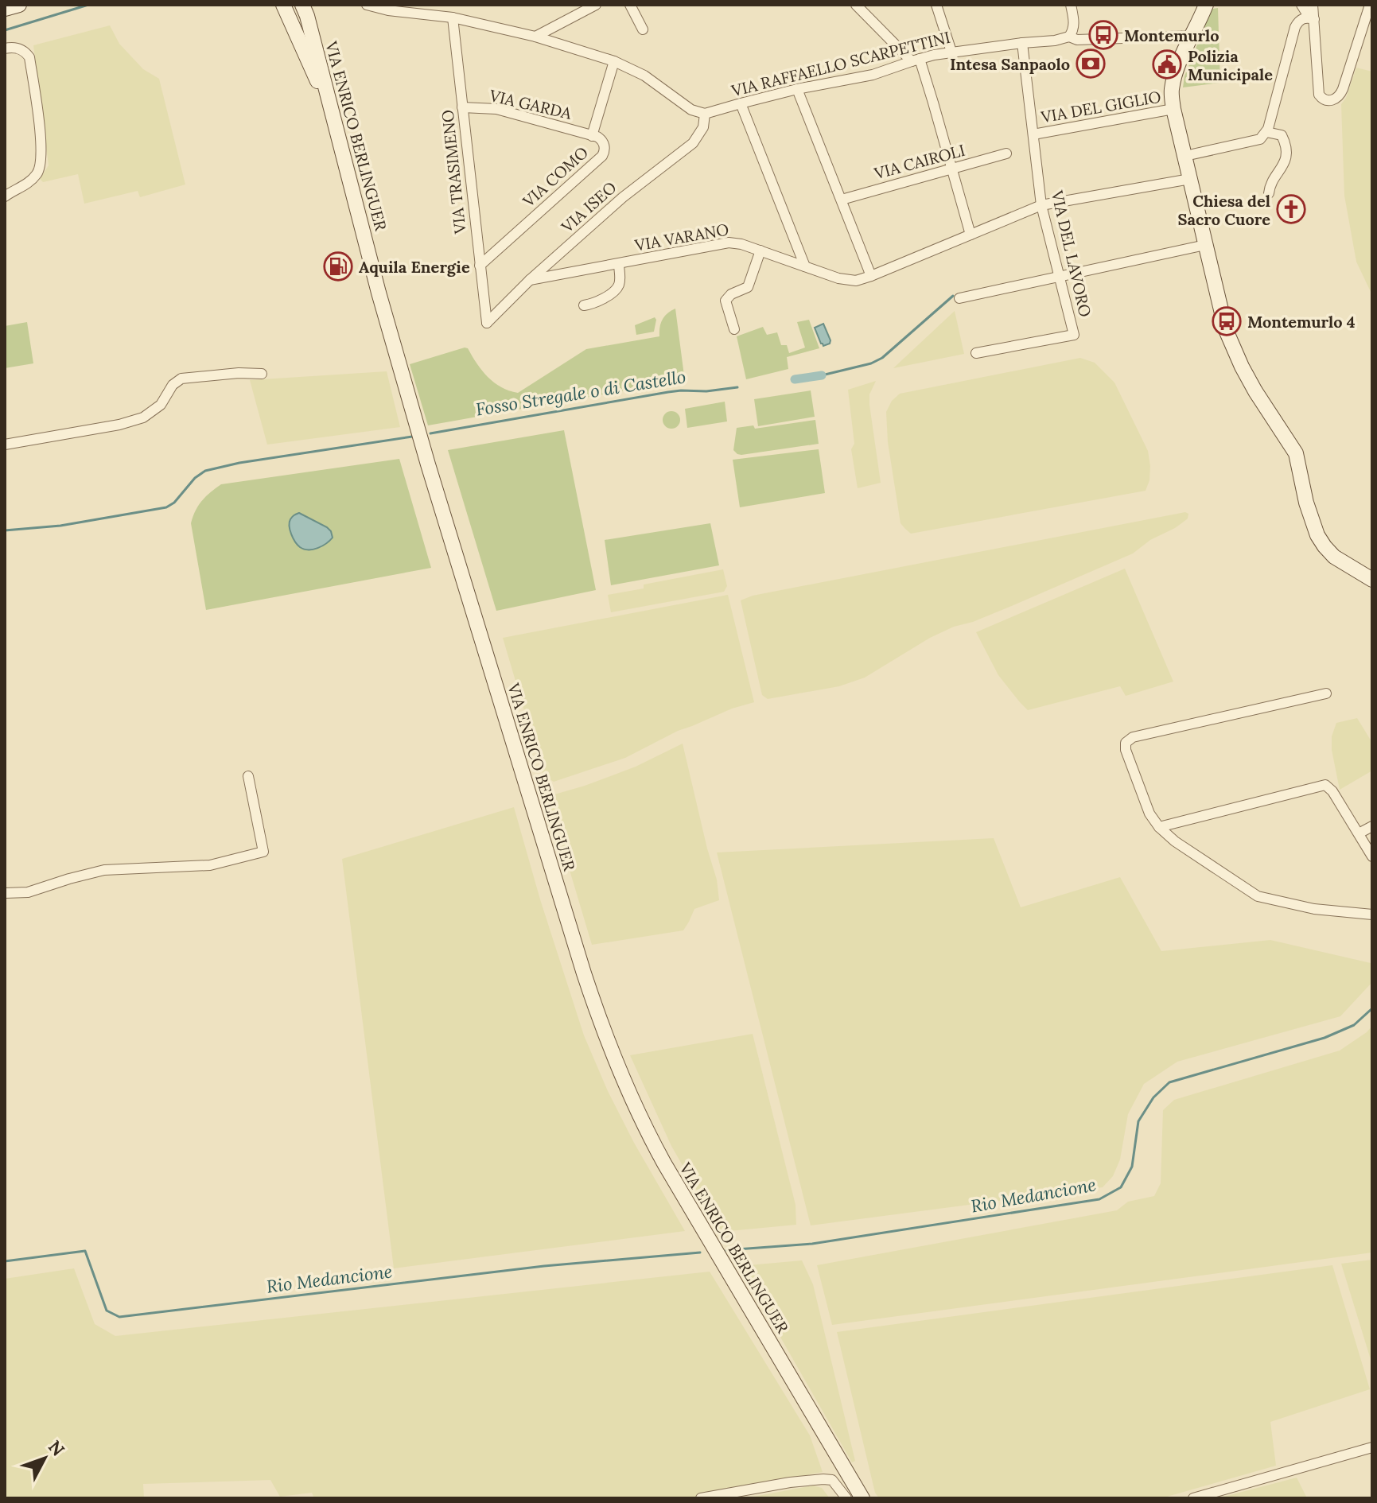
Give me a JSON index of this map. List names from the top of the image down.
{
  "streets": {
    "main road": ["VIA ENRICO BERLINGUER"],
    "street": [
      "VIA RAFFAELLO SCARPETTINI",
      "VIA GARDA",
      "VIA DEL GIGLIO",
      "VIA CAIROLI",
      "VIA TRASIMENO",
      "VIA COMO",
      "VIA ISEO",
      "VIA VARANO",
      "VIA DEL LAVORO"
    ]
  },
  "crossings": [
    ["VIA RAFFAELLO SCARPETTINI", "VIA ISEO"],
    ["VIA RAFFAELLO SCARPETTINI", "VIA DEL LAVORO"],
    ["VIA GARDA", "VIA TRASIMENO"],
    ["VIA GARDA", "VIA COMO"],
    ["VIA DEL GIGLIO", "VIA DEL LAVORO"],
    ["VIA TRASIMENO", "VIA COMO"],
    ["VIA TRASIMENO", "VIA ISEO"],
    ["VIA ISEO", "VIA VARANO"],
    ["VIA VARANO", "VIA DEL LAVORO"]
  ],
  "water": ["Fosso Stregale o di Castello", "Rio Medancione"],
  "places": {
    "bus stop": ["Montemurlo", "Montemurlo 4"],
    "bank": ["Intesa Sanpaolo"],
    "public building": ["Polizia Municipale"],
    "church": ["Chiesa del Sacro Cuore"],
    "fuel station": ["Aquila Energie"]
  },
  "north": "top right"
}
